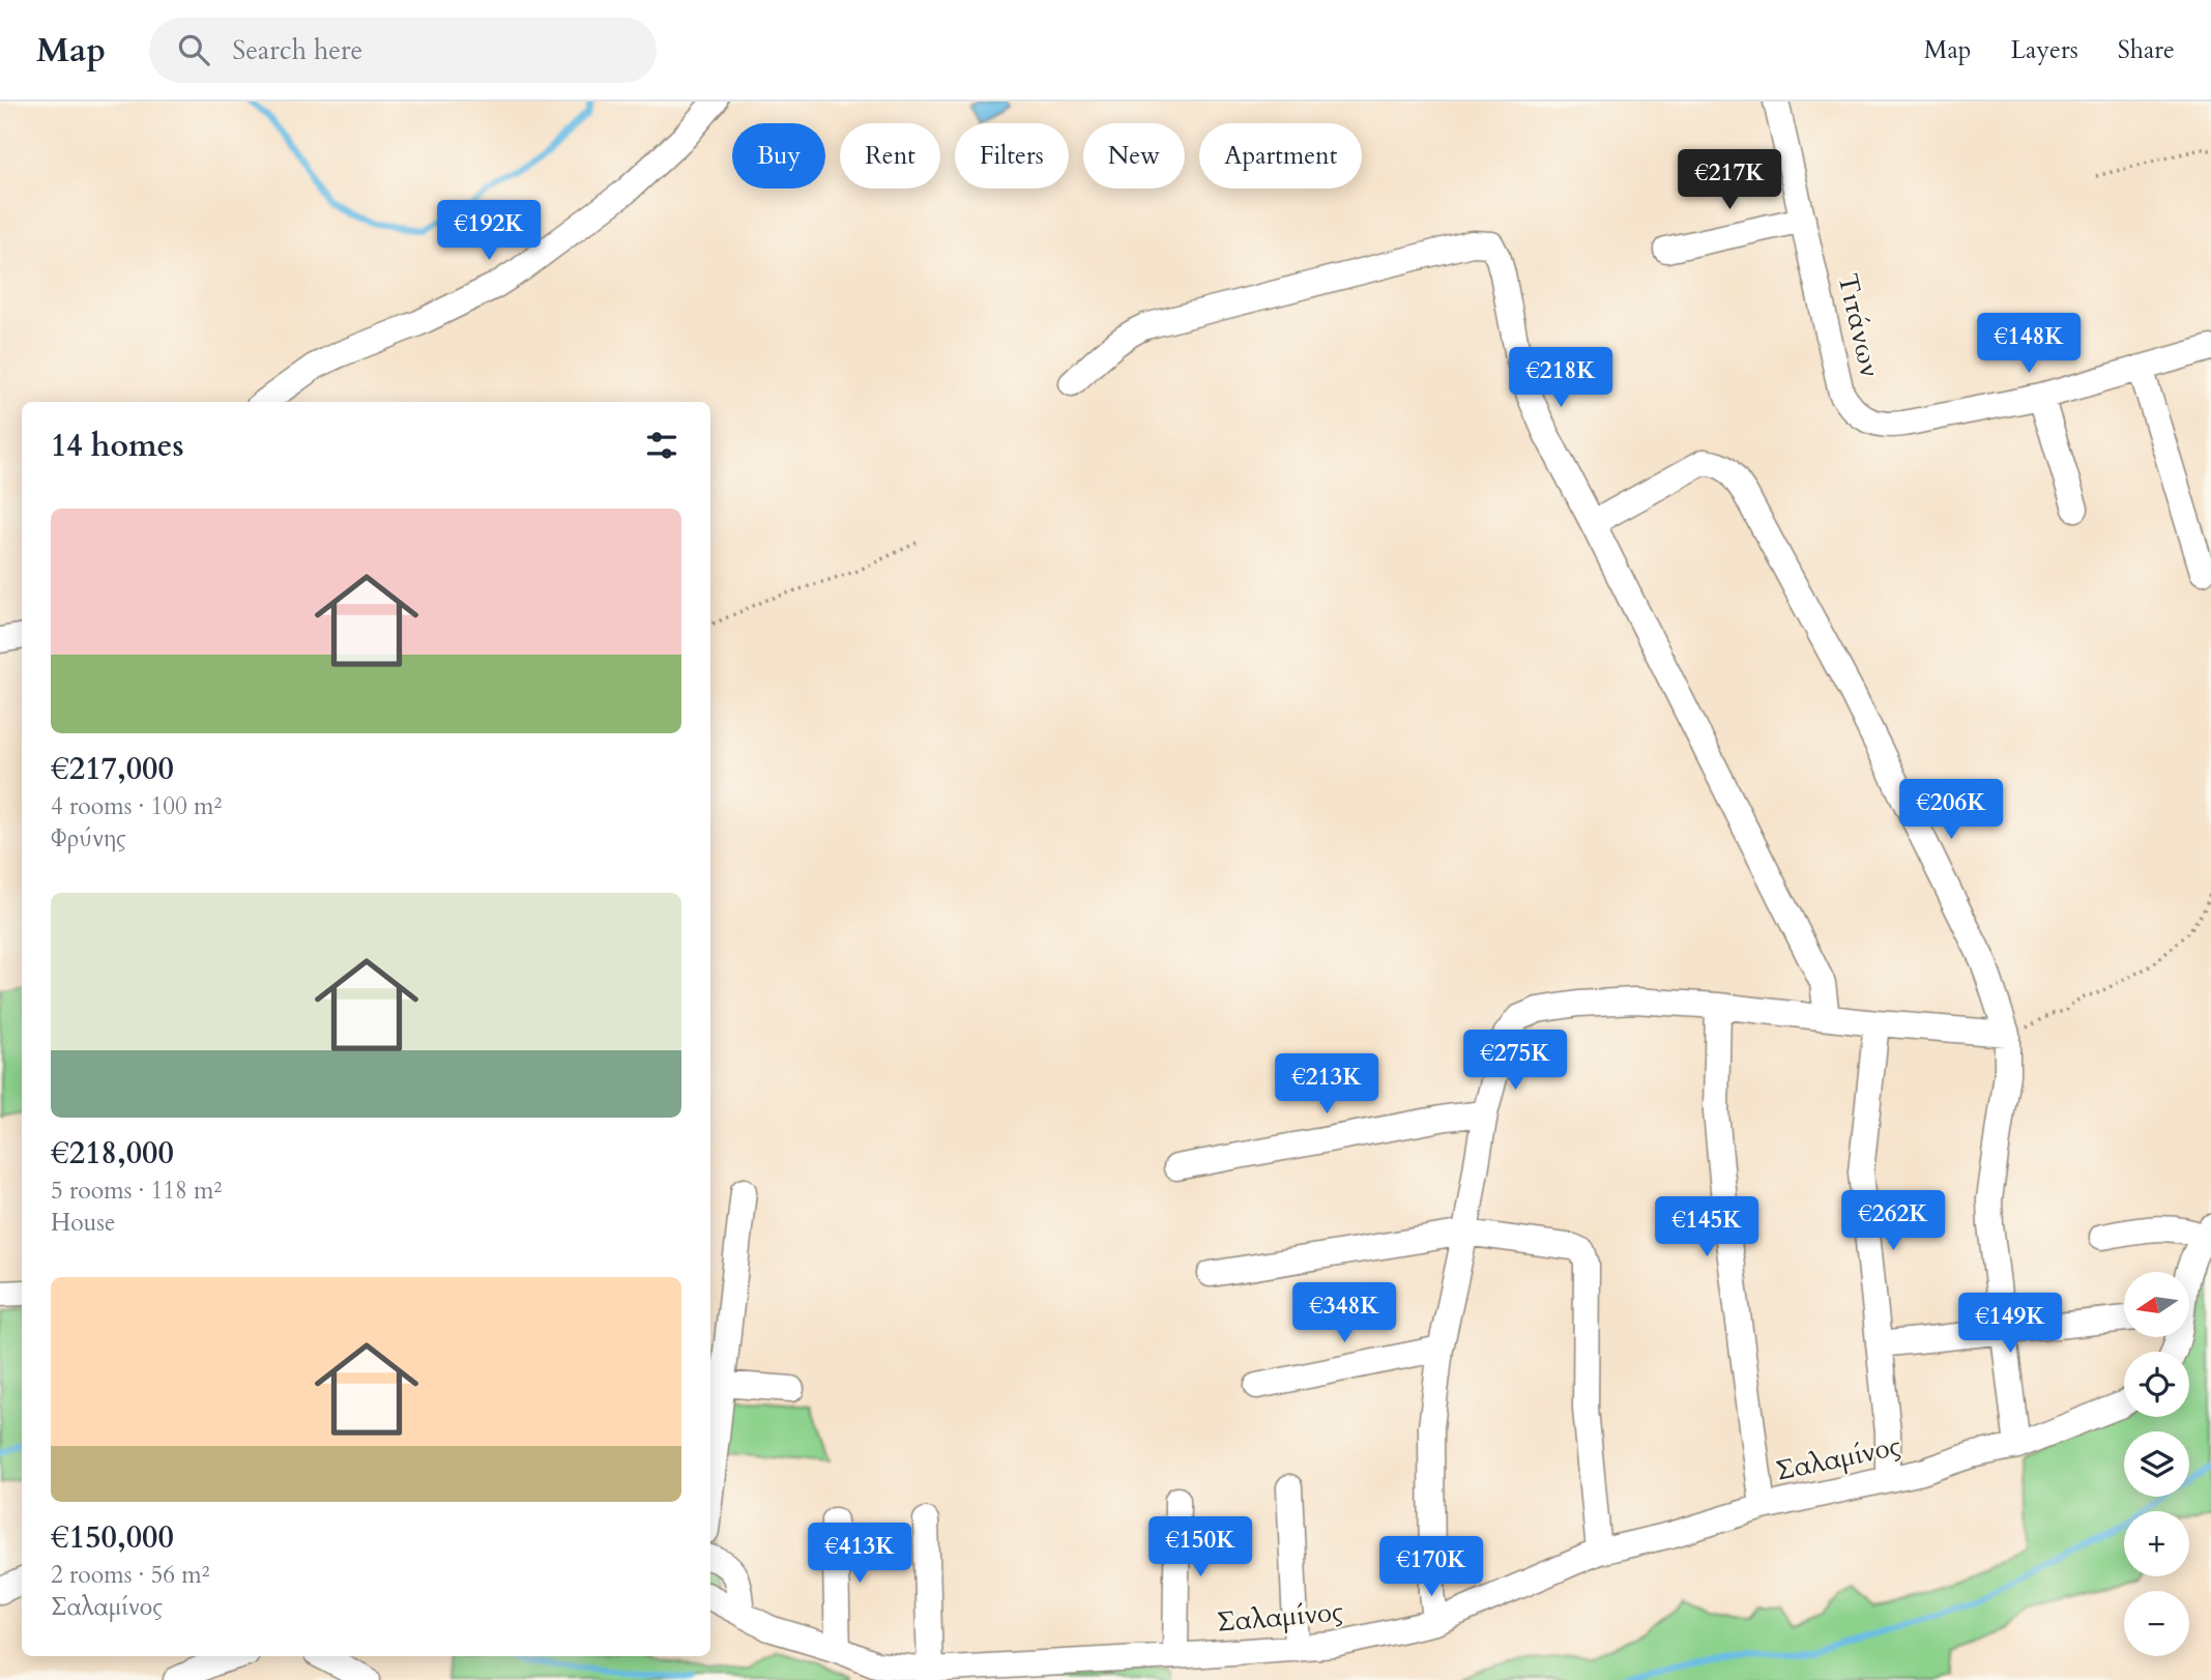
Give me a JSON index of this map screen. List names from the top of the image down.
{
  "streets": {
    "street": ["Τιτάνων", "Σαλαμίνος"]
  },
  "north": "left",
  "page": {
    "header": "Map",
    "search": "Search here",
    "nav": ["Map", "Layers", "Share"],
    "chip": [
      "Buy",
      "Rent",
      "Filters",
      "New",
      "Apartment"
    ],
    "price": [
      "€217K",
      "€192K",
      "€148K",
      "€218K",
      "€206K",
      "€275K",
      "€213K",
      "€262K",
      "€145K",
      "€348K",
      "€149K",
      "€150K",
      "€413K",
      "€170K"
    ],
    "heading": "14 homes",
    "list": [
      {
        "name": "€217,000",
        "note": "4 rooms · 100 m² · Φρύνης"
      },
      {
        "name": "€218,000",
        "note": "5 rooms · 118 m² · House"
      },
      {
        "name": "€150,000",
        "note": "2 rooms · 56 m² · Σαλαμίνος"
      }
    ],
    "map_buttons": ["+", "−"]
  }
}
